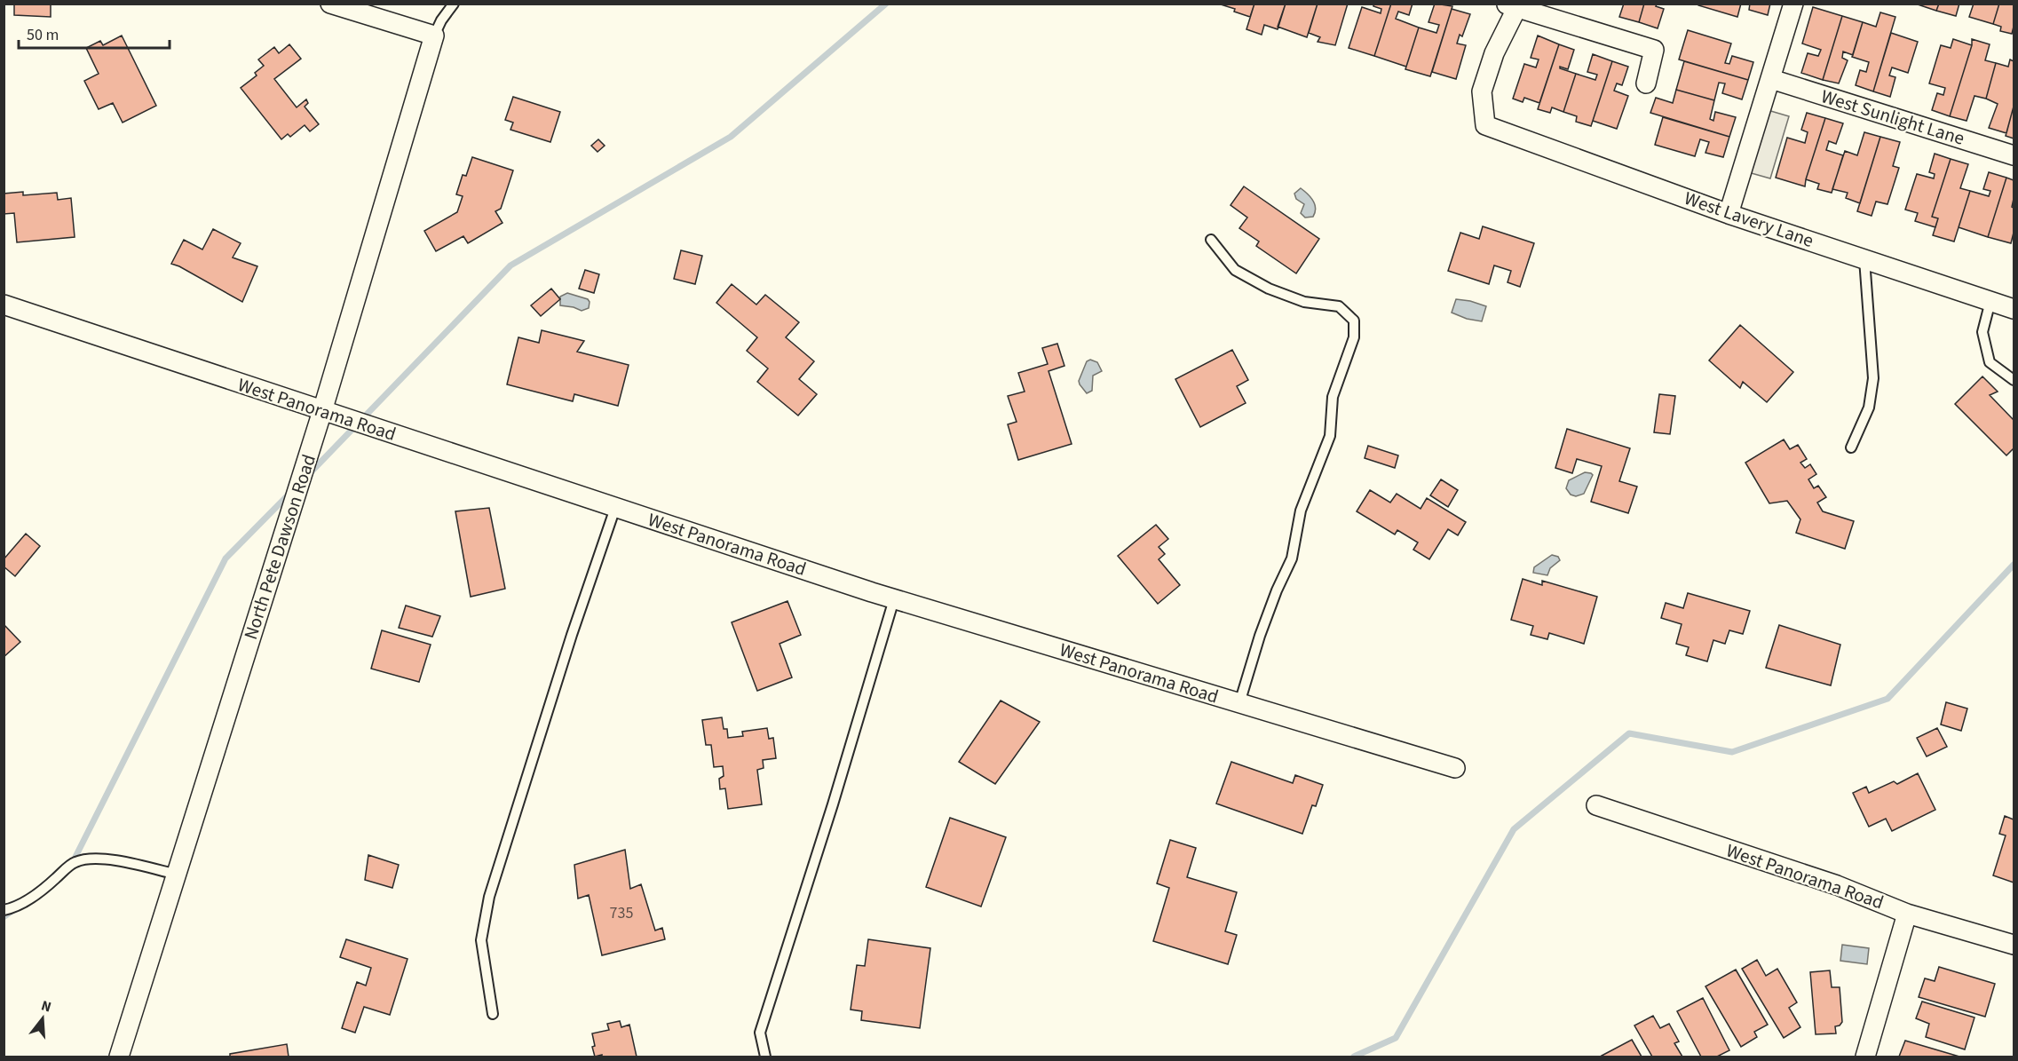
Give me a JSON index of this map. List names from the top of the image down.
{
  "streets": {
    "street": [
      "West Sunlight Lane",
      "West Lavery Lane",
      "West Panorama Road",
      "North Pete Dawson Road"
    ]
  },
  "crossings": [
    ["West Panorama Road", "North Pete Dawson Road"]
  ],
  "house_numbers": ["735"],
  "scale_bar": "50 m",
  "north": "top"
}
